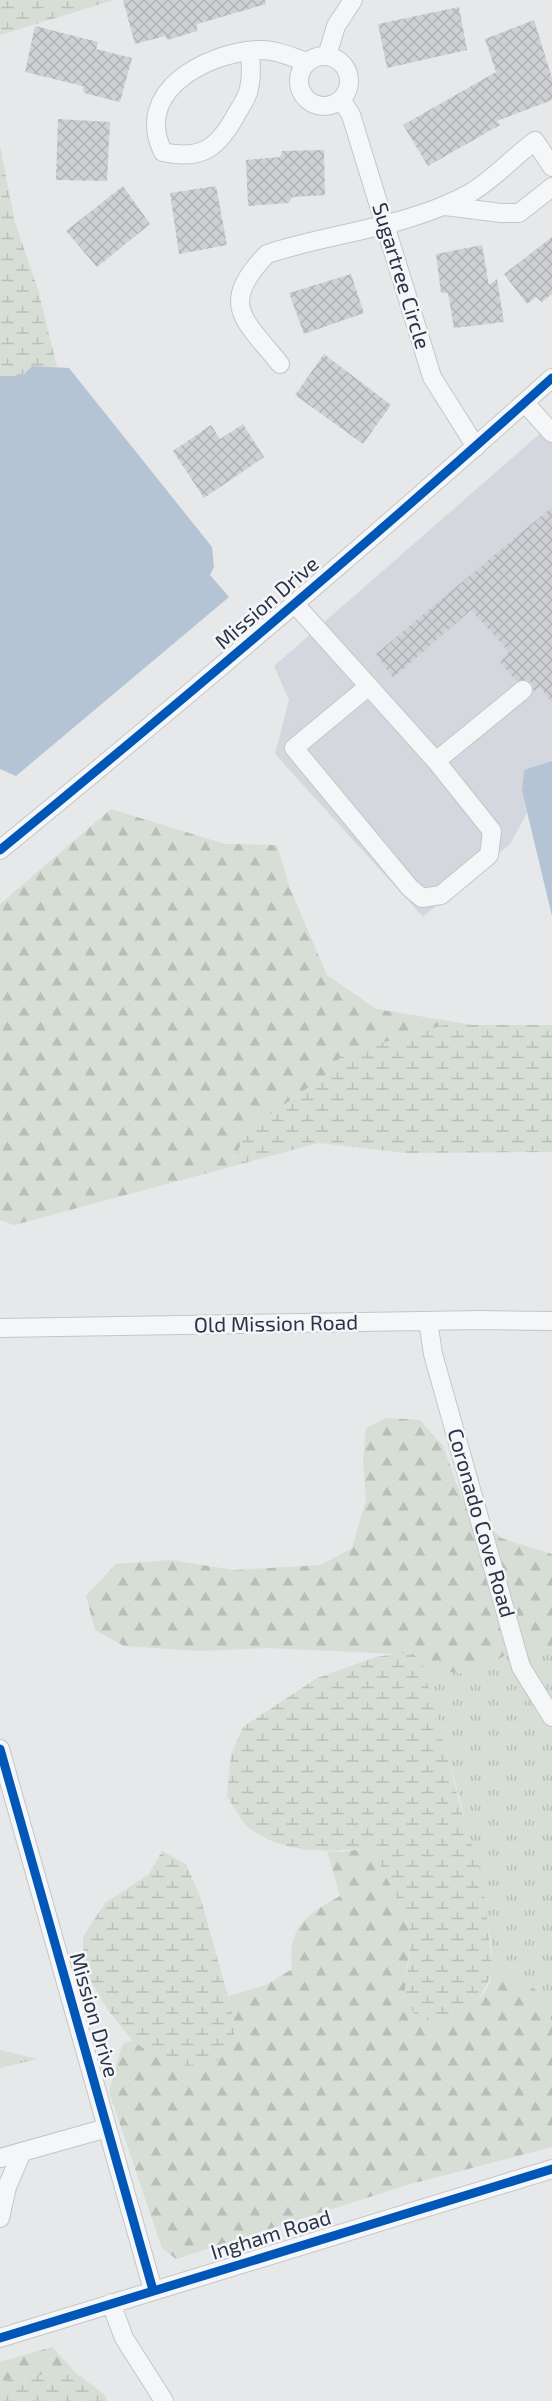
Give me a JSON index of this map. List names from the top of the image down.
{
  "streets": {
    "street": [
      "Sugartree Circle",
      "Mission Drive",
      "Old Mission Road",
      "Coronado Cove Road",
      "Ingham Road"
    ]
  },
  "crossings": [
    ["Sugartree Circle", "Mission Drive"],
    ["Mission Drive", "Ingham Road"],
    ["Old Mission Road", "Coronado Cove Road"]
  ]
}
